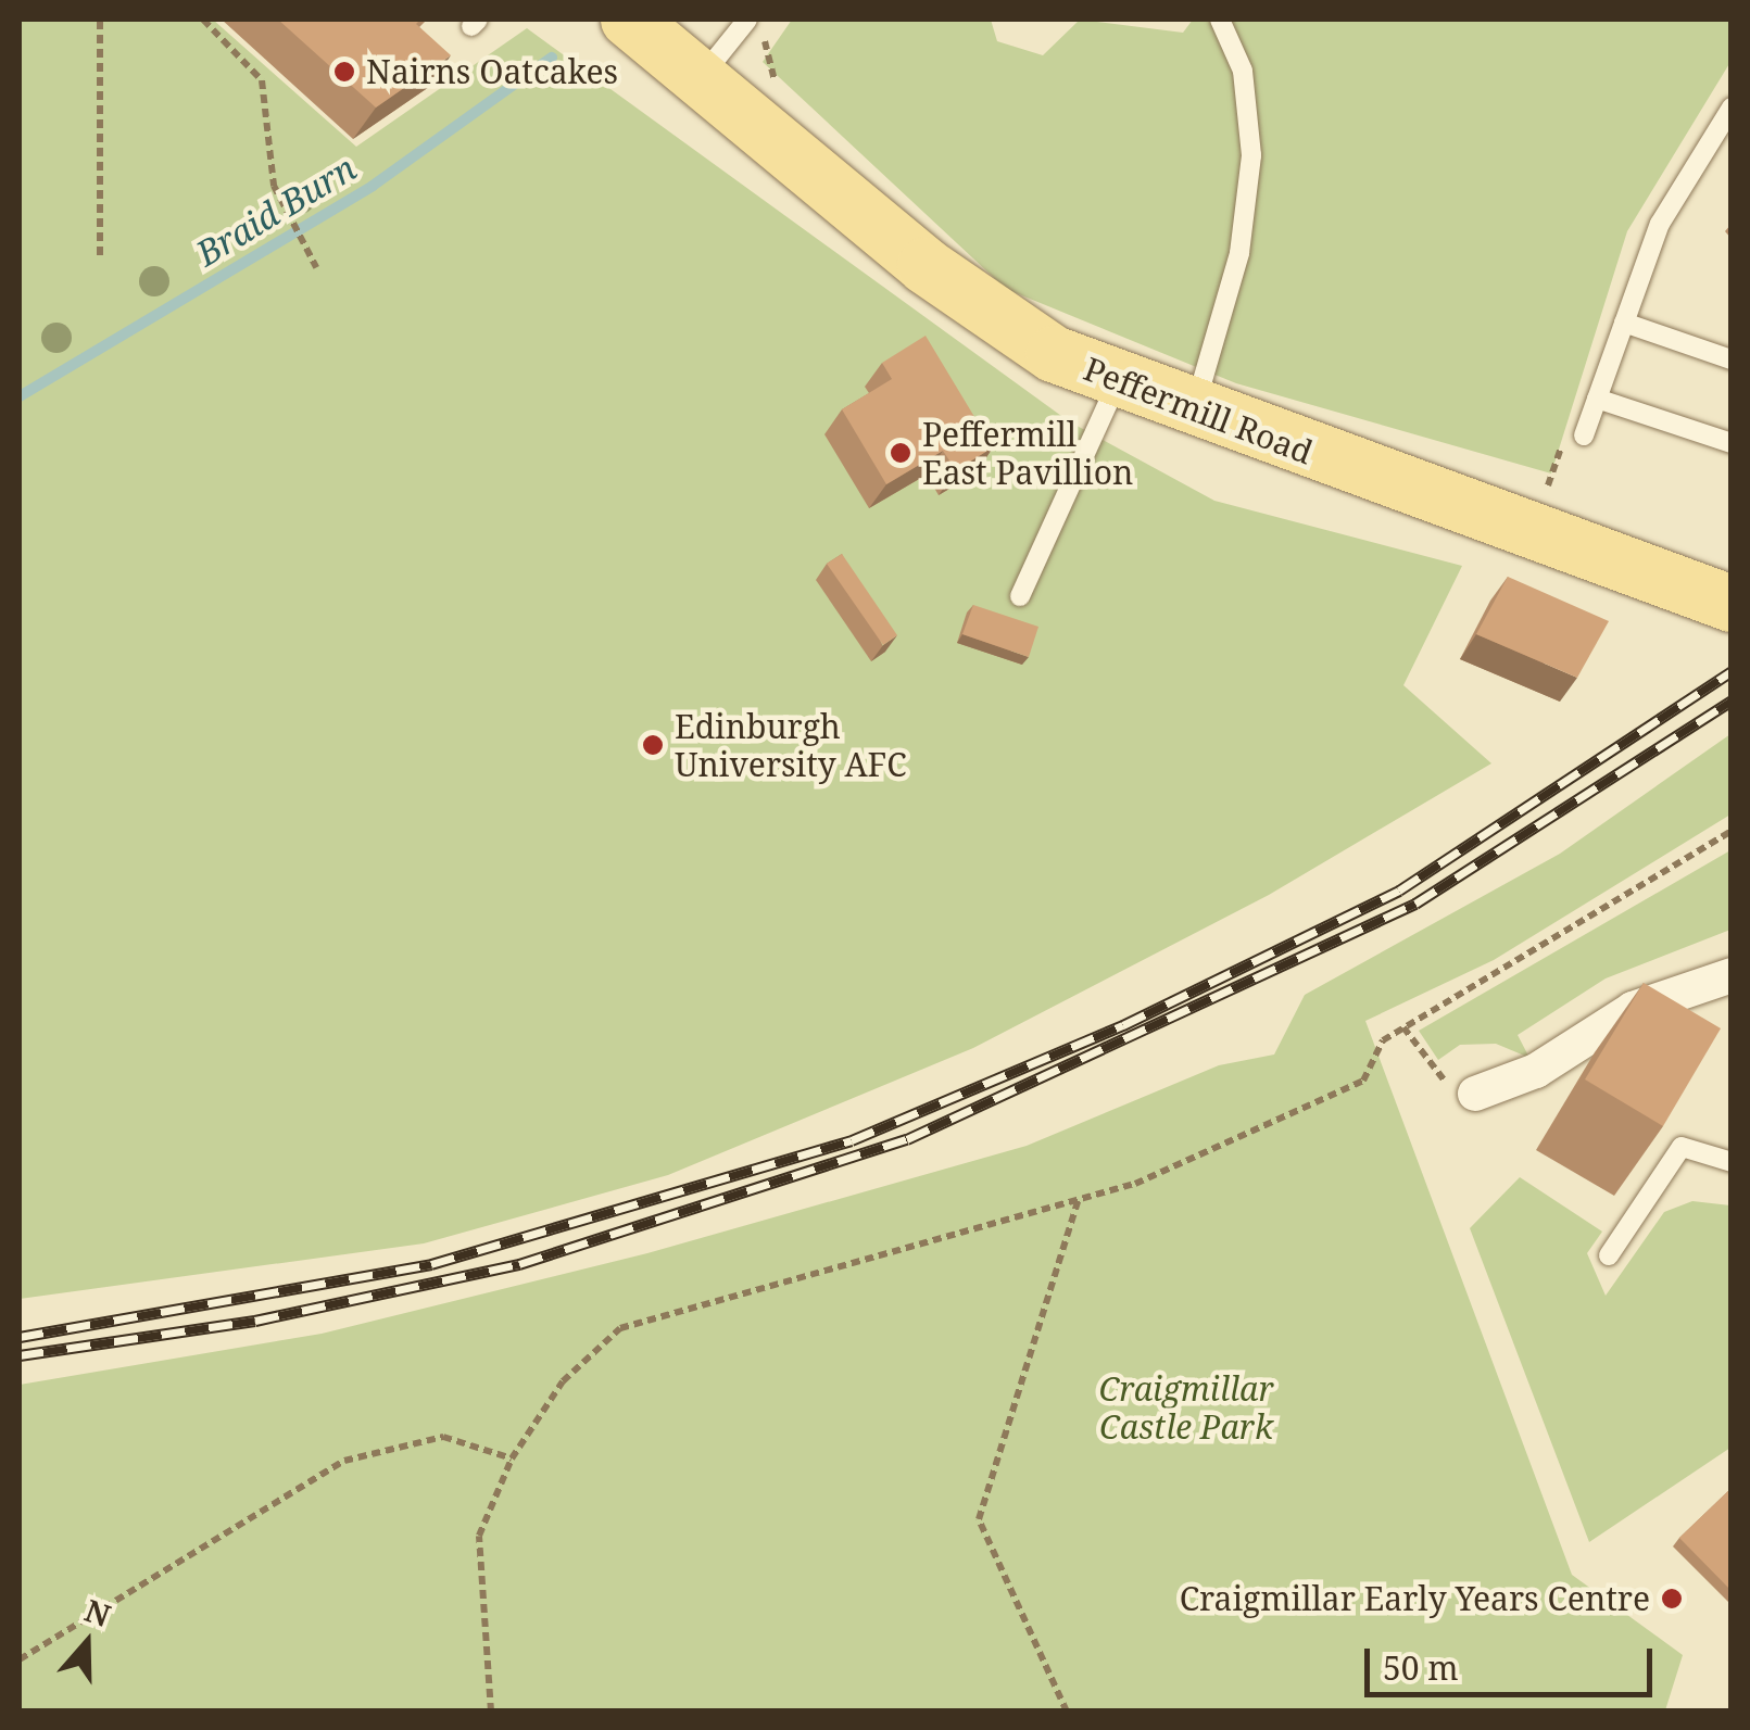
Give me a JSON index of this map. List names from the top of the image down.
{
  "streets": {
    "main road": ["Peffermill Road"]
  },
  "water": ["Braid Burn"],
  "parks": ["Craigmillar Castle Park"],
  "places": [
    "Nairns Oatcakes",
    "Peffermill East Pavillion",
    "Edinburgh University AFC",
    "Craigmillar Early Years Centre"
  ],
  "scale_bar": "50 m",
  "north": "top"
}
